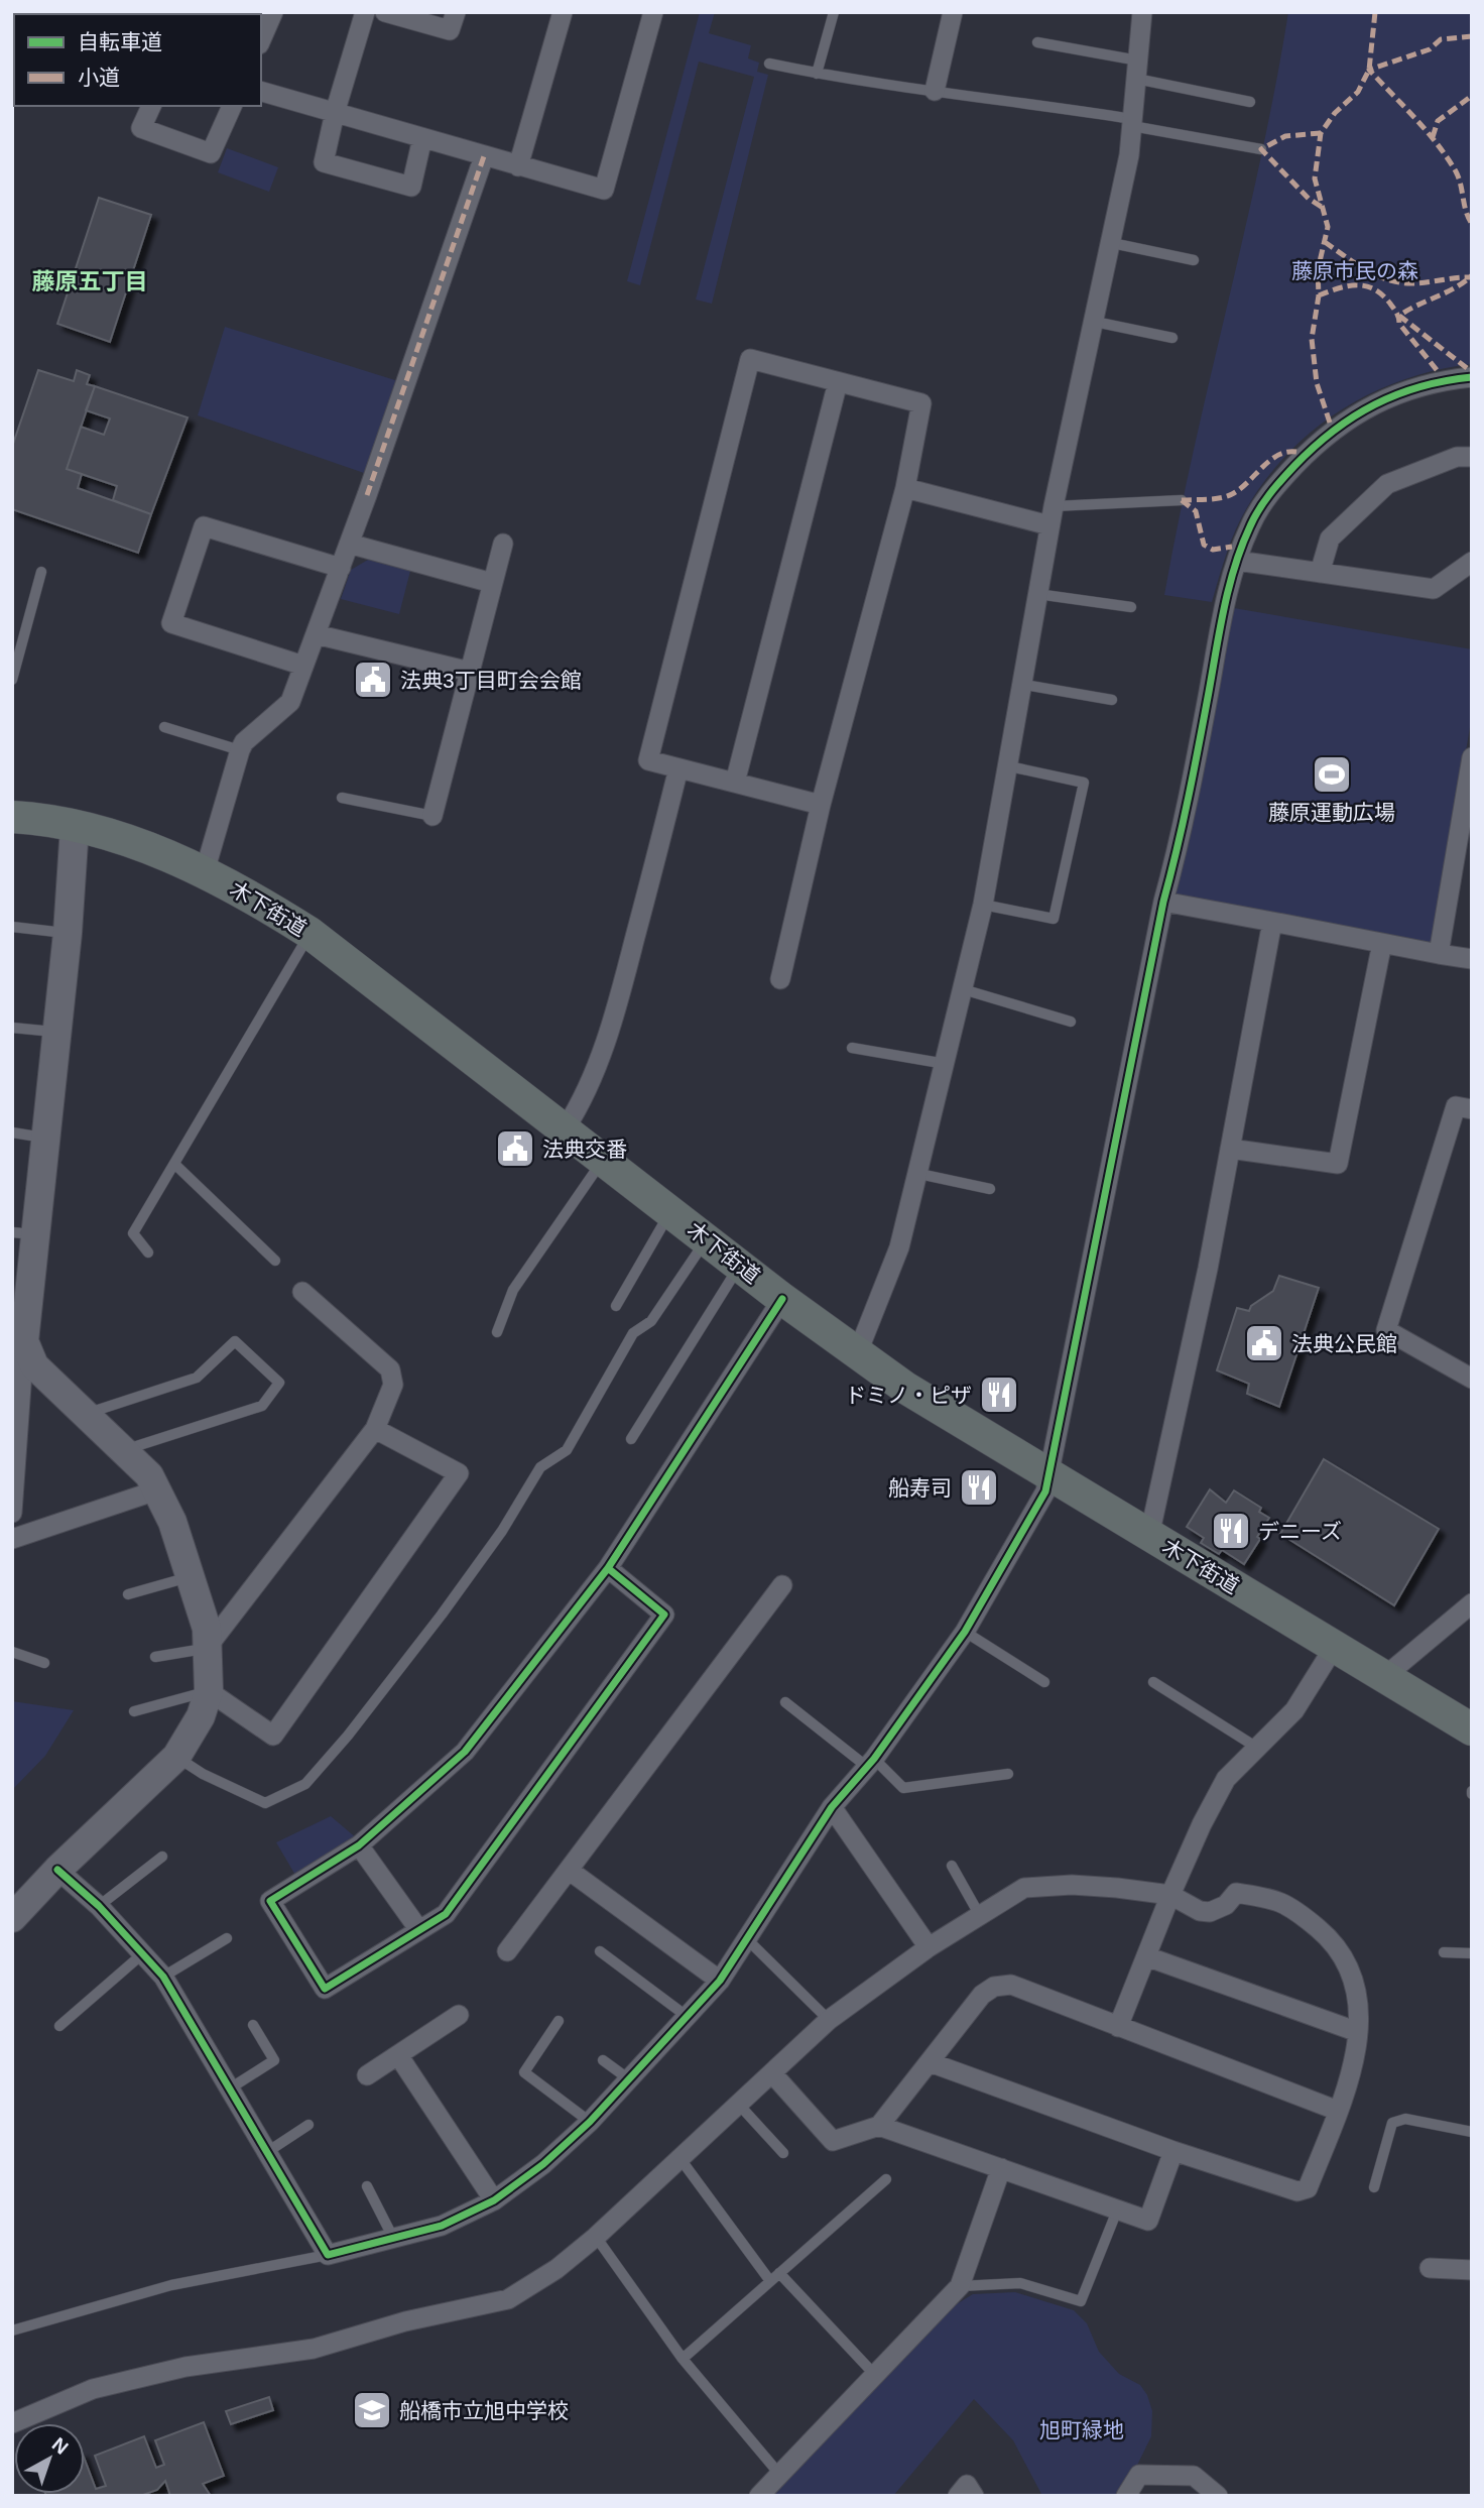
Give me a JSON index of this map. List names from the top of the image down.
{
  "streets": {
    "main road": ["木下街道"]
  },
  "districts": ["藤原五丁目"],
  "parks": ["藤原市民の森", "旭町緑地"],
  "places": {
    "public building": ["法典3丁目町会会館", "法典交番", "法典公民館"],
    "sports": ["藤原運動広場"],
    "restaurant": ["ドミノ・ピザ", "船寿司", "デニーズ"],
    "school or university": ["船橋市立旭中学校"]
  },
  "legend": ["自転車道", "小道"],
  "north": "top right"
}
